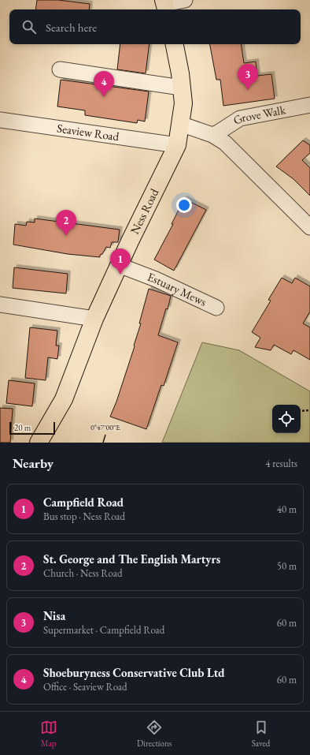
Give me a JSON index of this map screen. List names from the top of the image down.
{
  "streets": {
    "main road": ["Ness Road"],
    "street": ["Grove Walk", "Seaview Road", "Estuary Mews"]
  },
  "crossings": [
    ["Seaview Road", "Ness Road"],
    ["Ness Road", "Estuary Mews"]
  ],
  "scale_bar": "20 m",
  "page": {
    "search": "Search here",
    "pins": [
      "3",
      "4",
      "2",
      "1"
    ],
    "scale": "20 m",
    "heading": ["Nearby", "4 results"],
    "list": [
      {
        "mark": "1",
        "name": "Campfield Road",
        "note": "Bus stop · Ness Road",
        "value": "40 m"
      },
      {
        "mark": "2",
        "name": "St. George and The English Martyrs",
        "note": "Church · Ness Road",
        "value": "50 m"
      },
      {
        "mark": "3",
        "name": "Nisa",
        "note": "Supermarket · Campfield Road",
        "value": "60 m"
      },
      {
        "mark": "4",
        "name": "Shoeburyness Conservative Club Ltd",
        "note": "Office · Seaview Road",
        "value": "60 m"
      }
    ],
    "nav": ["Map", "Directions", "Saved"]
  },
  "coordinates": ["0°47'00\"E"]
}
